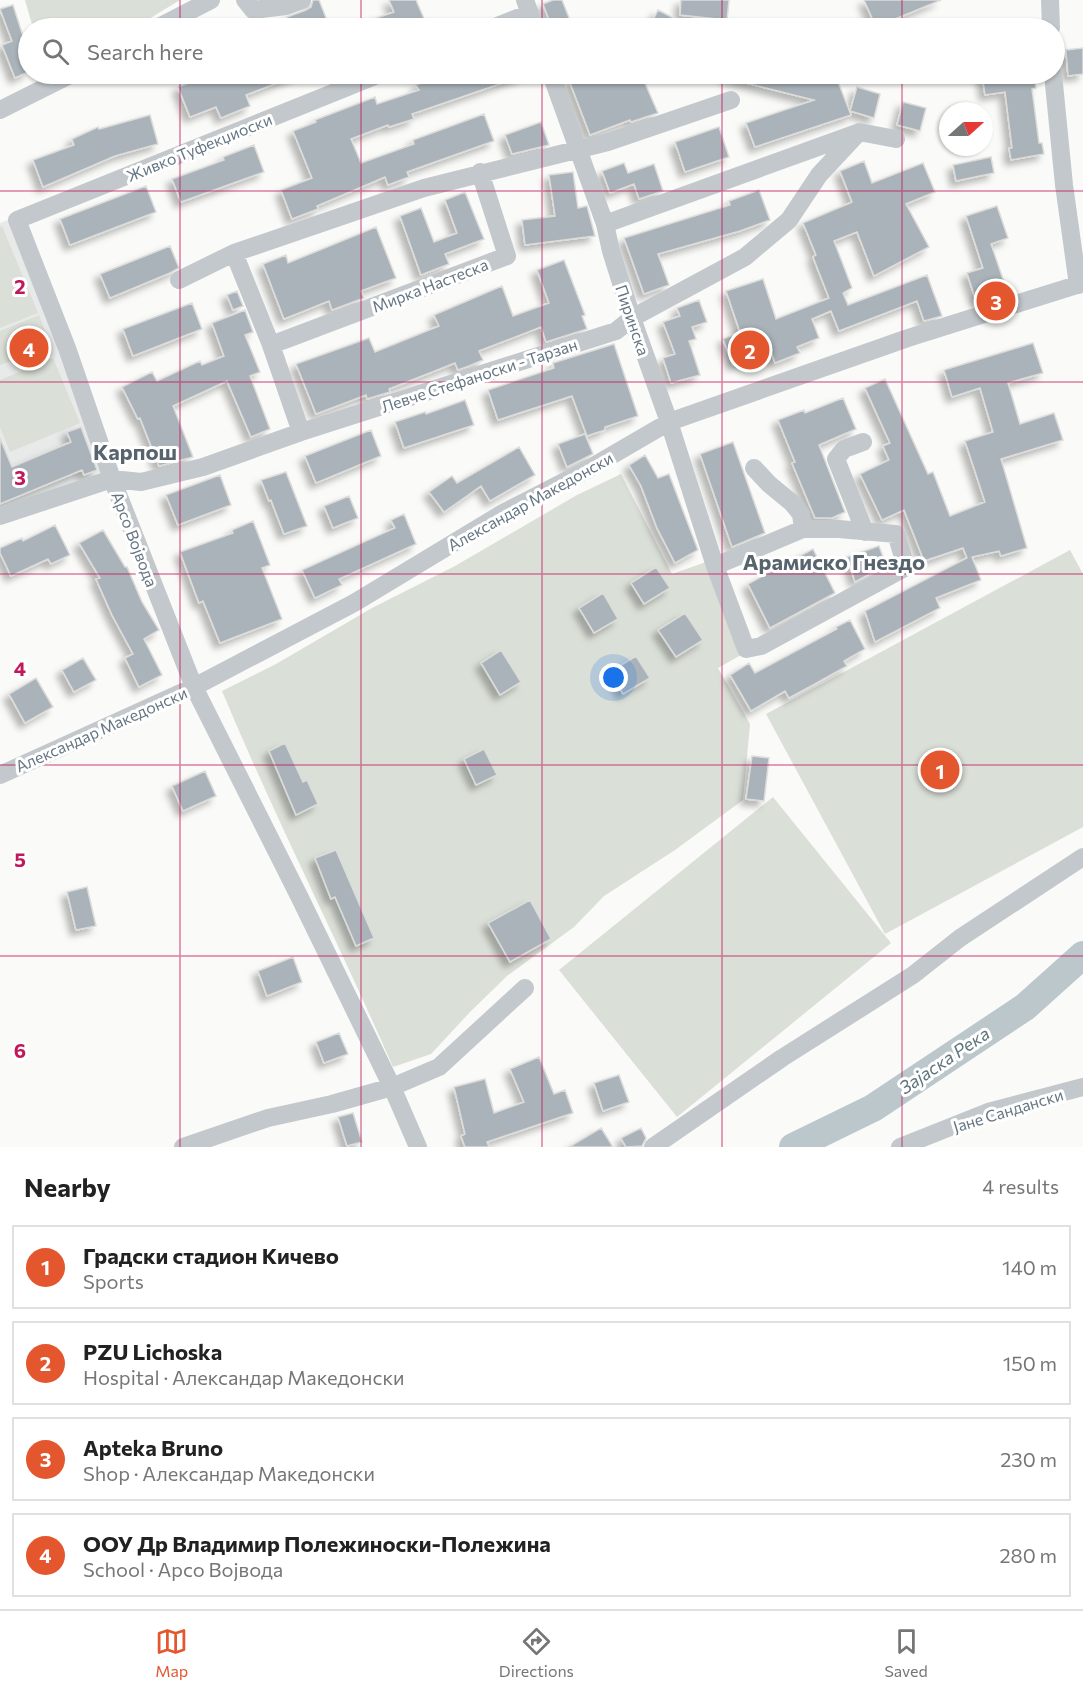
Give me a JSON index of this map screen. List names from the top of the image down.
{
  "streets": {
    "street": [
      "Живко Туфекџиоски",
      "Мирка Настеска",
      "Пиринска",
      "Левче Стефаноски - Тарзан",
      "Александар Македонски",
      "Арсо Војвода",
      "Јане Сандански"
    ]
  },
  "crossings": [
    ["Живко Туфекџиоски", "Арсо Војвода"],
    ["Пиринска", "Левче Стефаноски - Тарзан"],
    ["Пиринска", "Александар Македонски"],
    ["Левче Стефаноски - Тарзан", "Арсо Војвода"],
    ["Александар Македонски", "Арсо Војвода"]
  ],
  "districts": ["Карпош", "Арамиско Гнездо"],
  "water": ["Зајаска Река"],
  "north": "right",
  "page": {
    "search": "Search here",
    "pins": [
      "3",
      "4",
      "2",
      "1"
    ],
    "heading": ["Nearby", "4 results"],
    "list": [
      {
        "mark": "1",
        "name": "Градски стадион Кичево",
        "note": "Sports",
        "value": "140 m"
      },
      {
        "mark": "2",
        "name": "PZU Lichoska",
        "note": "Hospital · Александар Македонски",
        "value": "150 m"
      },
      {
        "mark": "3",
        "name": "Apteka Bruno",
        "note": "Shop · Александар Македонски",
        "value": "230 m"
      },
      {
        "mark": "4",
        "name": "ООУ Др Владимир Полежиноски-Полежина",
        "note": "School · Арсо Војвода",
        "value": "280 m"
      }
    ],
    "nav": ["Map", "Directions", "Saved"]
  },
  "grid": {
    "rows": [
      "2",
      "3",
      "4",
      "5",
      "6"
    ]
  }
}
